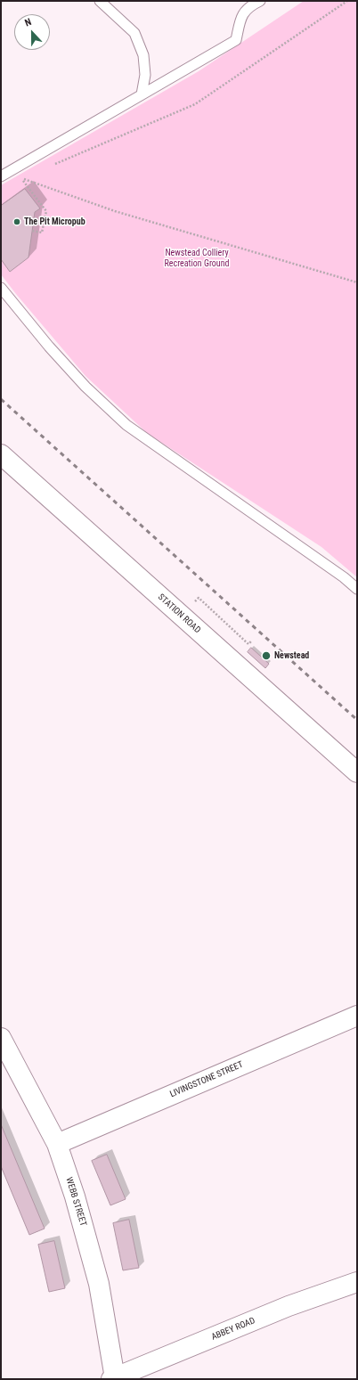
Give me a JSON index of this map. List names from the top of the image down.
{
  "streets": {
    "street": [
      "STATION ROAD",
      "LIVINGSTONE STREET",
      "WEBB STREET",
      "ABBEY ROAD"
    ]
  },
  "crossings": [
    ["LIVINGSTONE STREET", "WEBB STREET"],
    ["WEBB STREET", "ABBEY ROAD"]
  ],
  "parks": ["Newstead Colliery Recreation Ground"],
  "places": ["The Pit Micropub", "Newstead"],
  "north": "top"
}
